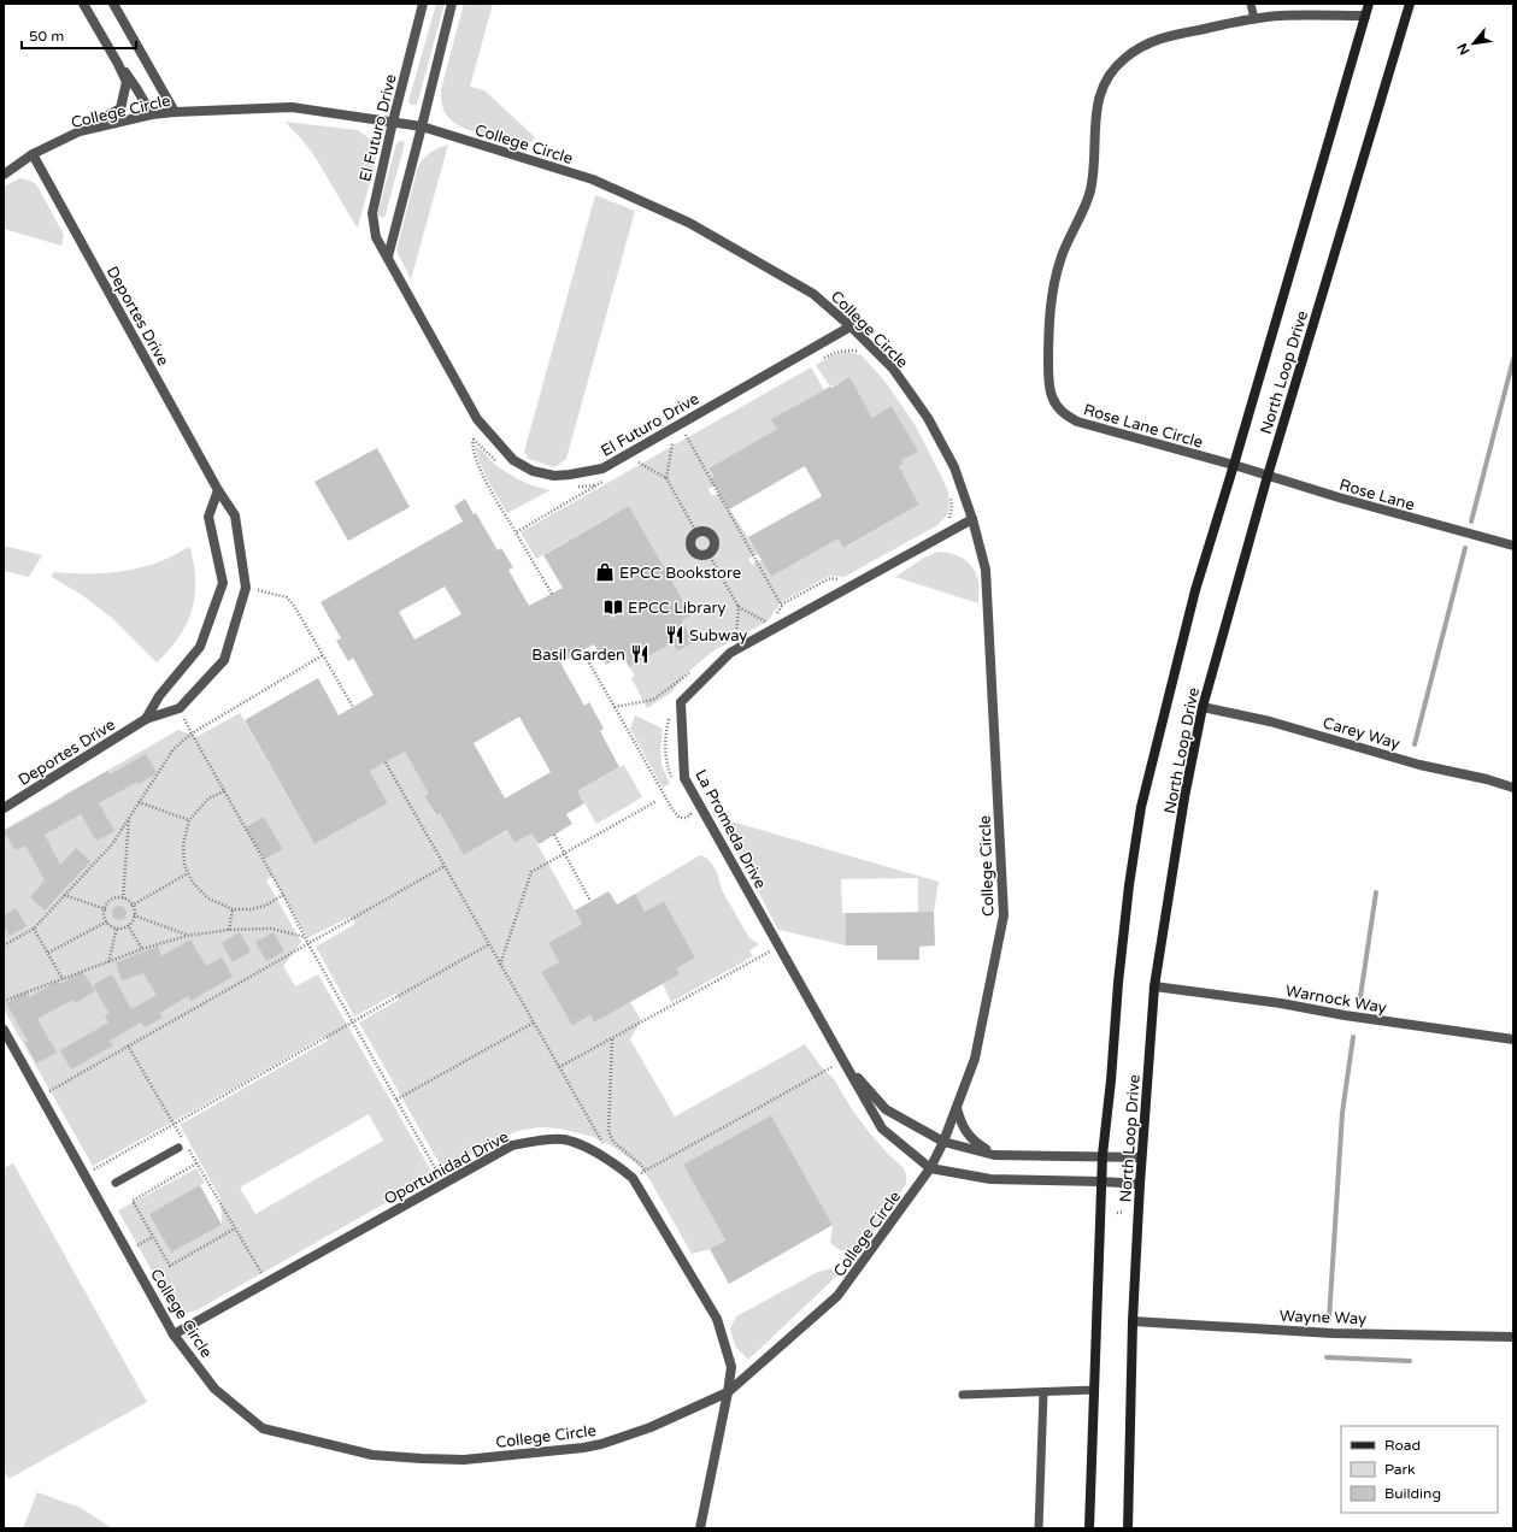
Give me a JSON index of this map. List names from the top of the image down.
{
  "streets": {
    "main road": ["North Loop Drive"],
    "street": [
      "College Circle",
      "El Futuro Drive",
      "Deportes Drive",
      "Rose Lane Circle",
      "Rose Lane",
      "Carey Way",
      "La Promeda Drive",
      "Warnock Way",
      "Oportunidad Drive",
      "Wayne Way"
    ]
  },
  "crossings": [
    ["College Circle", "El Futuro Drive"],
    ["College Circle", "Deportes Drive"],
    ["College Circle", "La Promeda Drive"],
    ["College Circle", "Oportunidad Drive"],
    ["North Loop Drive", "Rose Lane Circle"],
    ["North Loop Drive", "Rose Lane"],
    ["North Loop Drive", "Carey Way"],
    ["North Loop Drive", "Warnock Way"],
    ["North Loop Drive", "Wayne Way"],
    ["Rose Lane Circle", "Rose Lane"]
  ],
  "places": {
    "shop": ["EPCC Bookstore"],
    "library": ["EPCC Library"],
    "restaurant": ["Subway", "Basil Garden"]
  },
  "legend": ["Road", "Park", "Building"],
  "scale_bar": "50 m",
  "north": "bottom left"
}
